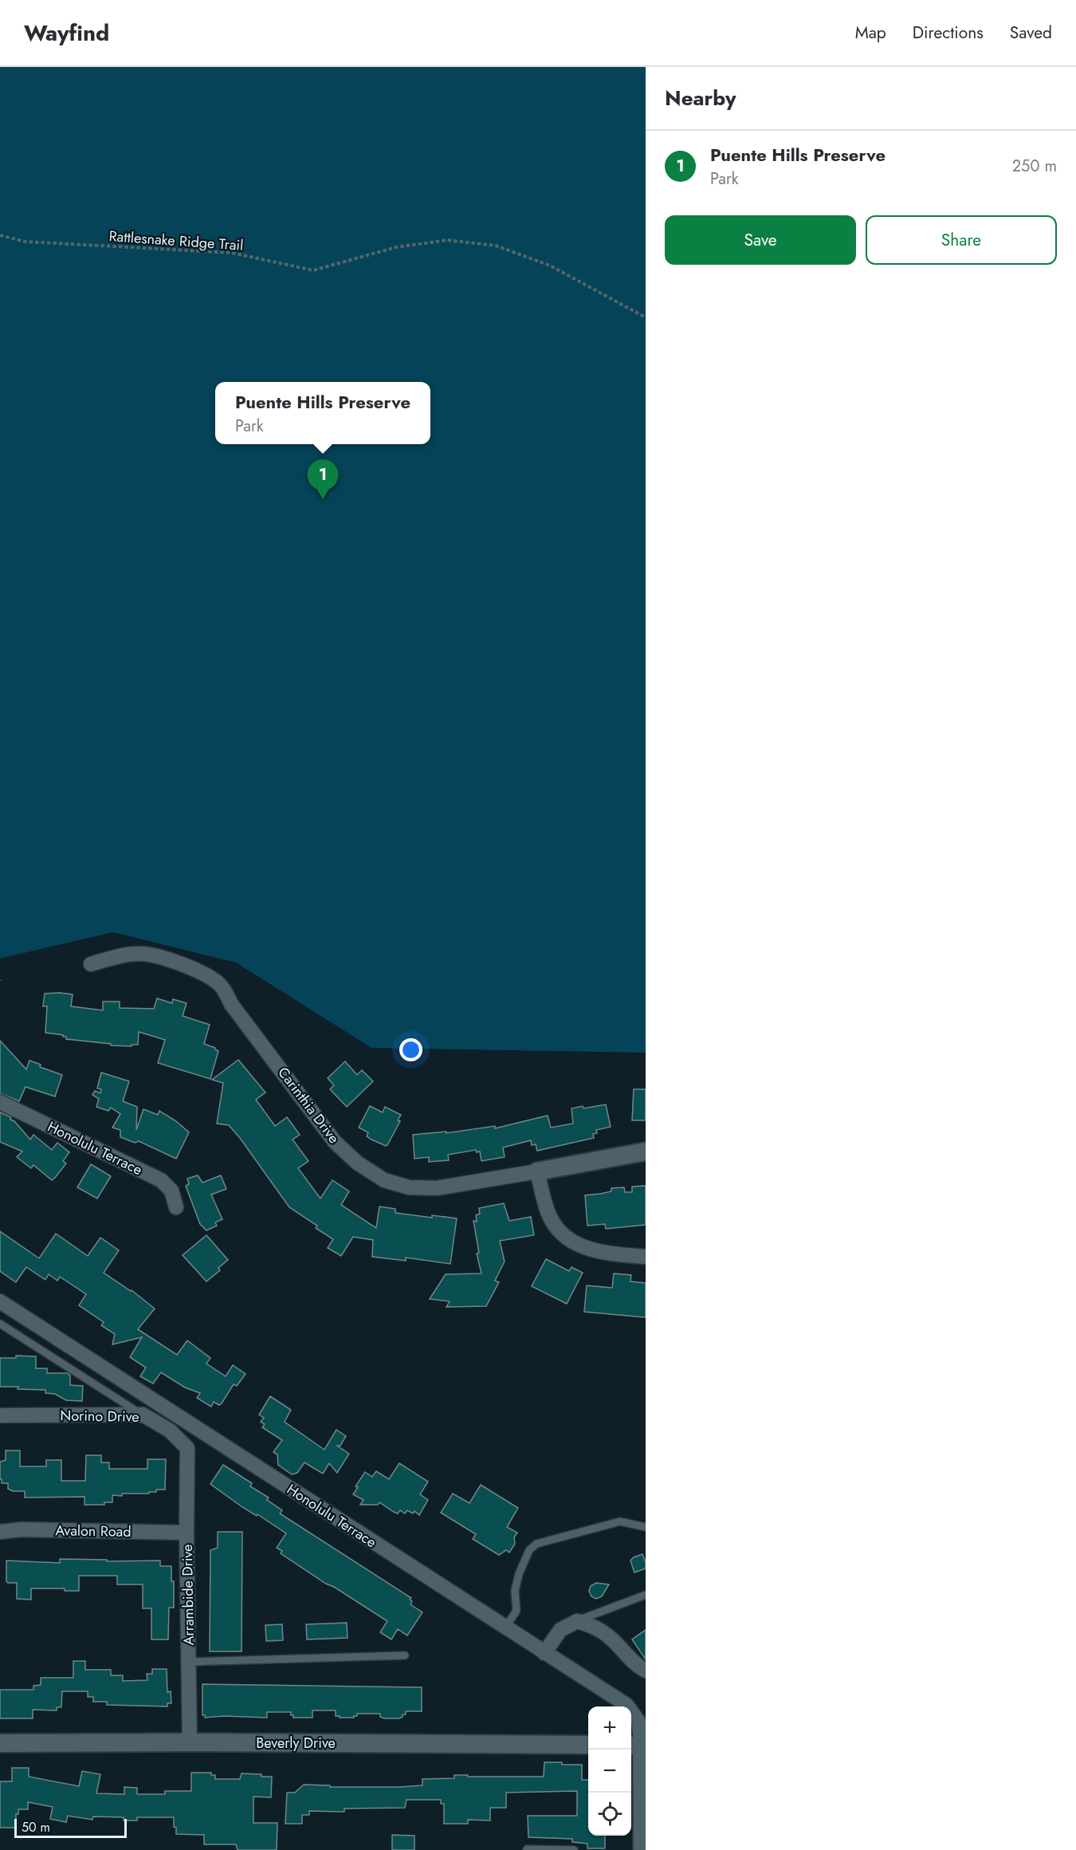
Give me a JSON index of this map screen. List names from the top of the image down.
{
  "streets": {
    "street": [
      "Carinthia Drive",
      "Honolulu Terrace",
      "Norino Drive",
      "Avalon Road",
      "Arrambide Drive",
      "Beverly Drive"
    ],
    "path": ["Rattlesnake Ridge Trail"]
  },
  "crossings": [
    ["Norino Drive", "Arrambide Drive"],
    ["Avalon Road", "Arrambide Drive"],
    ["Arrambide Drive", "Beverly Drive"]
  ],
  "scale_bar": "50 m",
  "page": {
    "header": "Wayfind",
    "nav": ["Map", "Directions", "Saved"],
    "heading": "Nearby",
    "list": [
      {
        "mark": "1",
        "name": "Puente Hills Preserve",
        "note": "Park",
        "value": "250 m"
      }
    ],
    "buttons": ["Save", "Share"],
    "popup": ["Puente Hills Preserve", "Park"],
    "pins": "1",
    "map_buttons": ["+", "−"],
    "scale": "50 m"
  }
}
